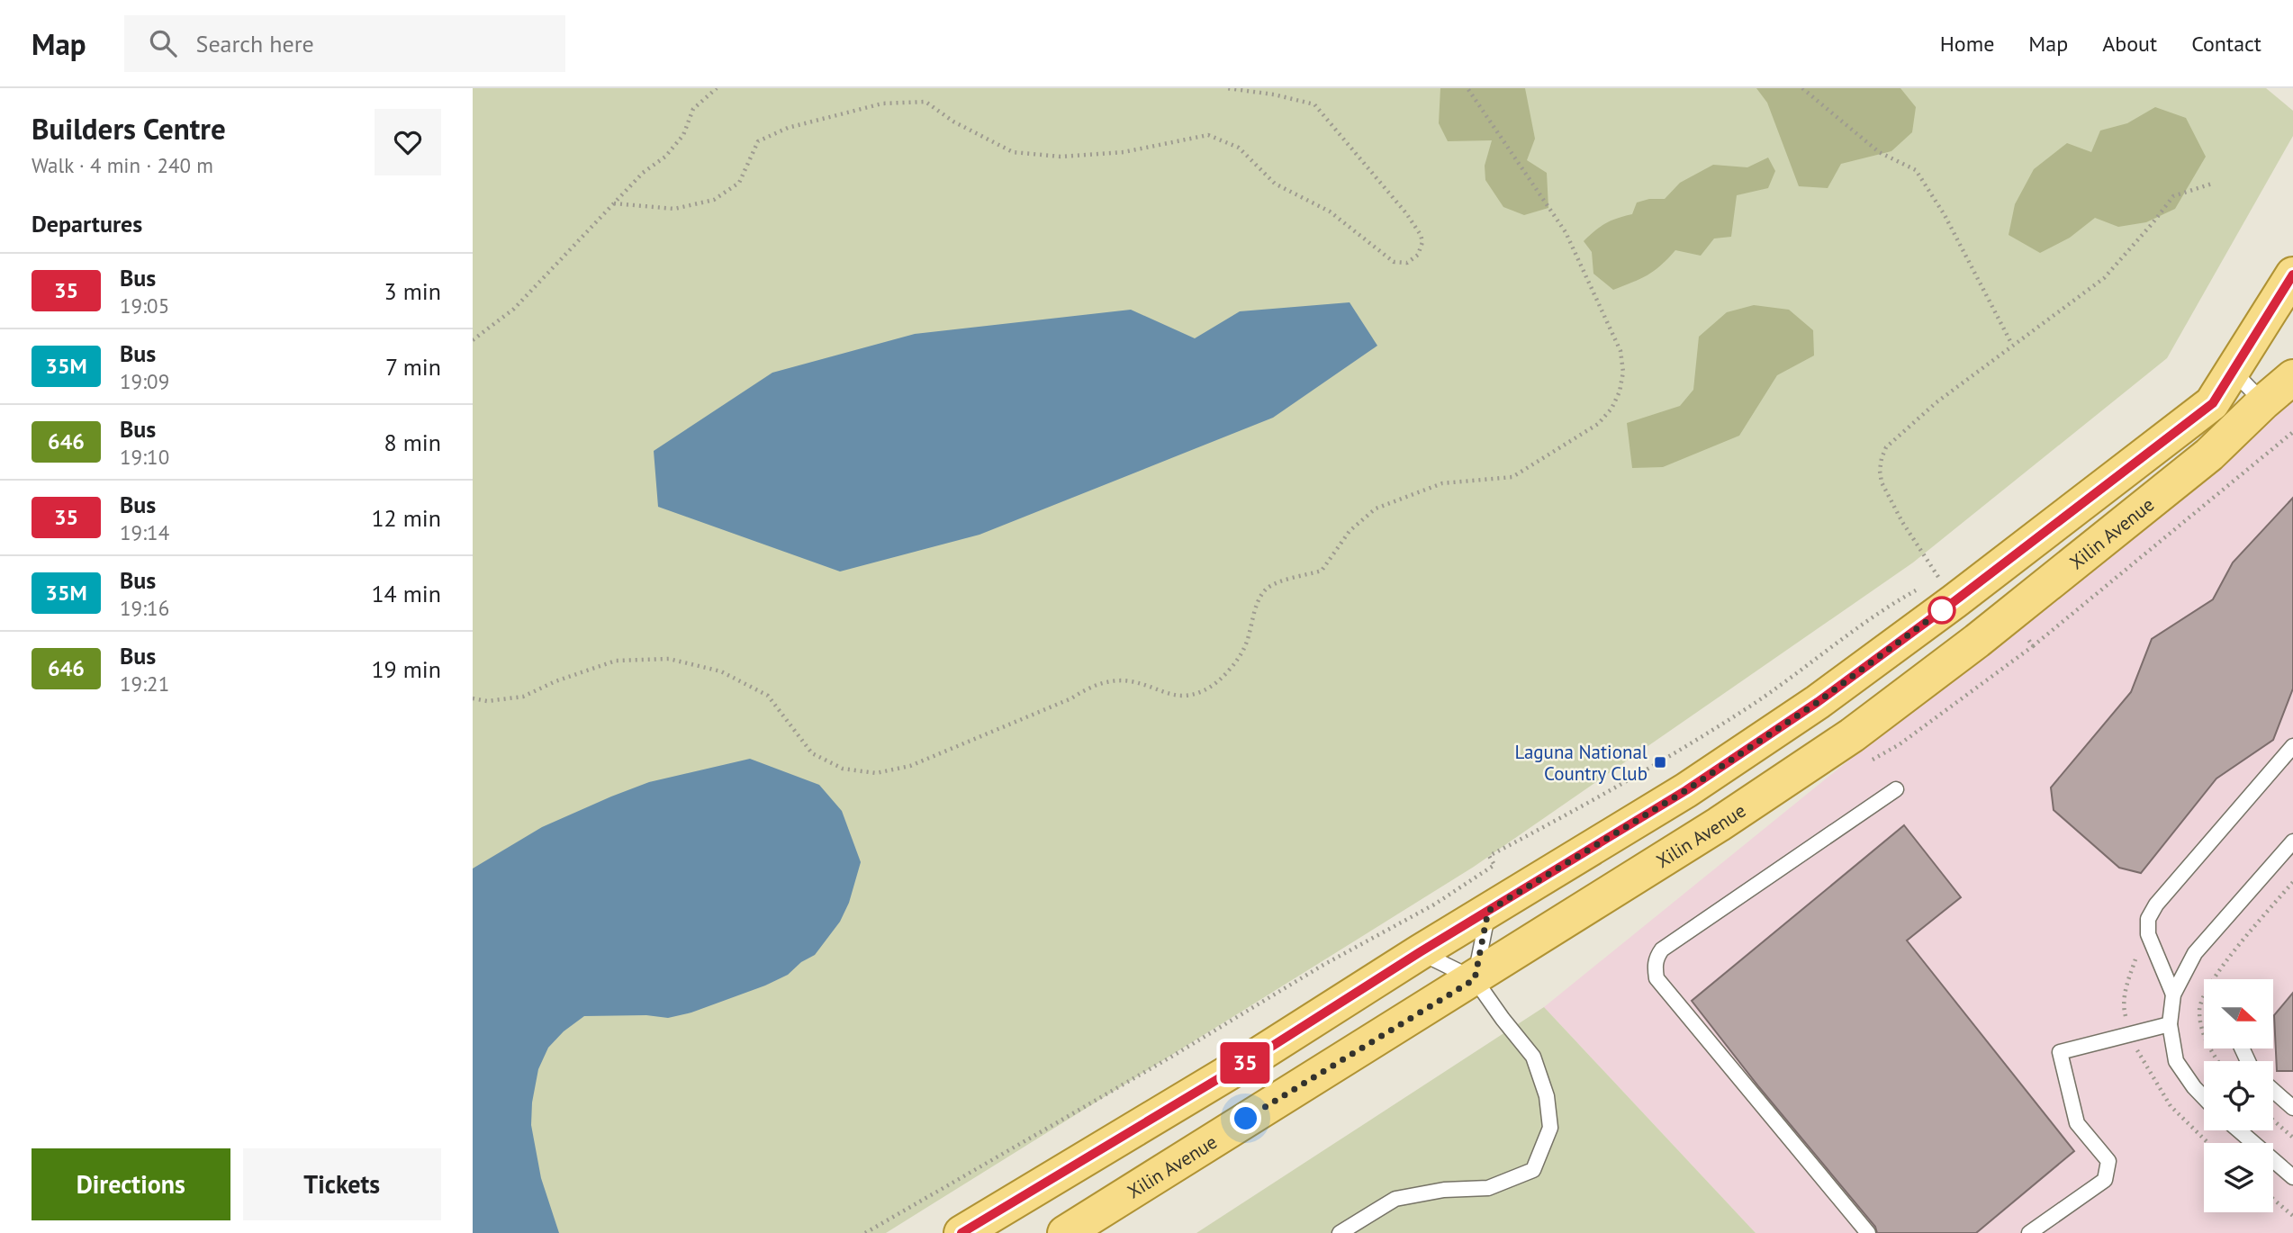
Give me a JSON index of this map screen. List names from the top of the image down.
{
  "streets": {
    "main road": ["Xilin Avenue"]
  },
  "places": {
    "transit": ["Laguna National Country Club"]
  },
  "lines": ["bus line 35"],
  "north": "right",
  "page": {
    "header": "Map",
    "search": "Search here",
    "nav": [
      "Home",
      "Map",
      "About",
      "Contact"
    ],
    "heading": [
      ["Builders Centre", "Walk · 4 min · 240 m"],
      "Departures"
    ],
    "on_map": "35",
    "list": [
      {
        "mark": "35",
        "name": "Bus",
        "note": "19:05",
        "value": "3 min"
      },
      {
        "mark": "35M",
        "name": "Bus",
        "note": "19:09",
        "value": "7 min"
      },
      {
        "mark": "646",
        "name": "Bus",
        "note": "19:10",
        "value": "8 min"
      },
      {
        "mark": "35",
        "name": "Bus",
        "note": "19:14",
        "value": "12 min"
      },
      {
        "mark": "35M",
        "name": "Bus",
        "note": "19:16",
        "value": "14 min"
      },
      {
        "mark": "646",
        "name": "Bus",
        "note": "19:21",
        "value": "19 min"
      }
    ],
    "buttons": ["Directions", "Tickets"]
  }
}
